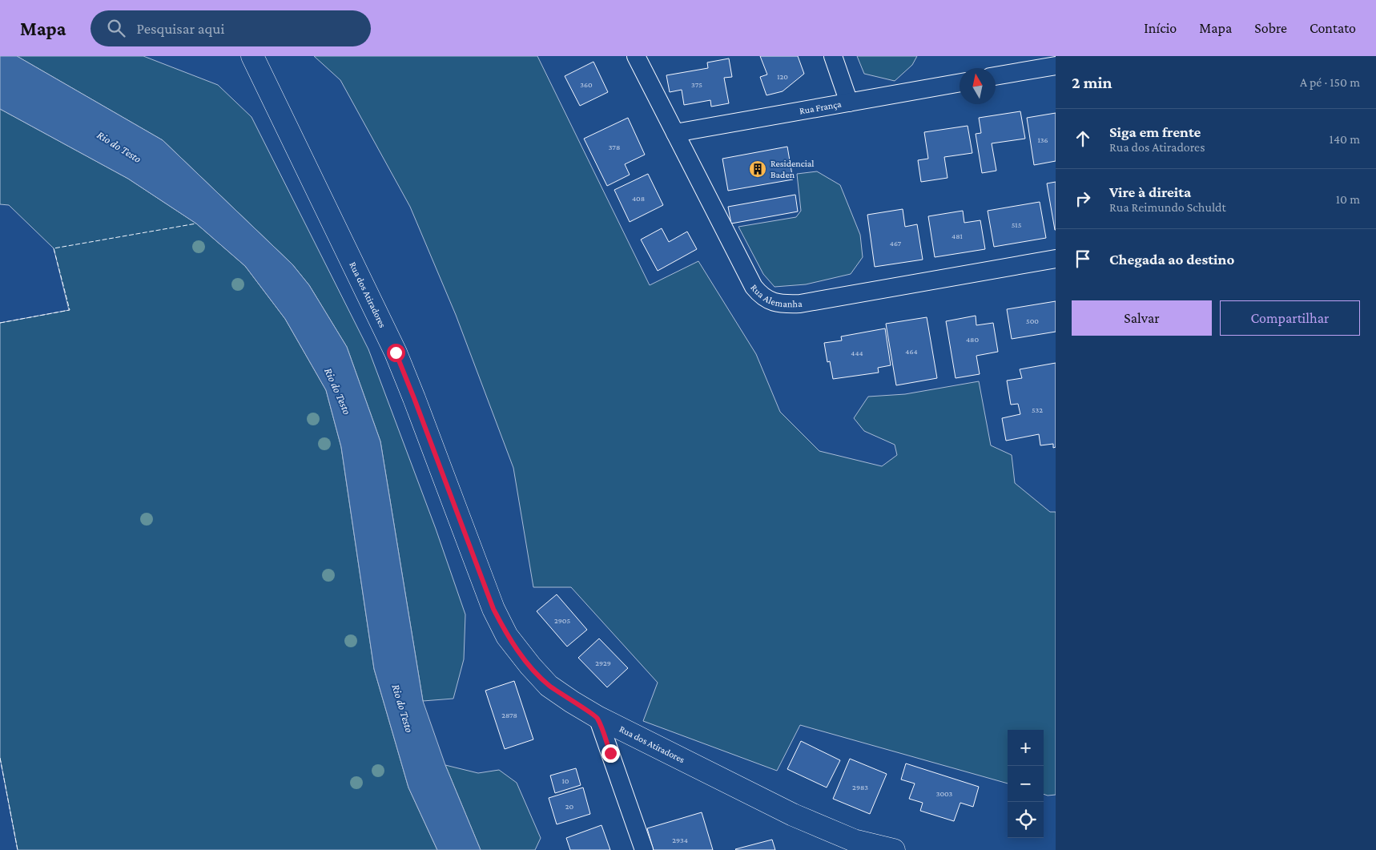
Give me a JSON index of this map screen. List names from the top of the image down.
{
  "streets": {
    "street": ["Rua França", "Rua Alemanha", "Rua dos Atiradores"]
  },
  "crossings": [
    ["Rua França", "Rua Alemanha"]
  ],
  "water": ["Rio do Testo"],
  "places": {
    "building": ["Residencial Baden"]
  },
  "house_numbers": [
    "120",
    "360",
    "375",
    "136",
    "378",
    "408",
    "515",
    "481",
    "467",
    "500",
    "480",
    "464",
    "444",
    "532",
    "2905",
    "2929",
    "2878",
    "10",
    "2983",
    "3003",
    "20",
    "2934"
  ],
  "north": "top",
  "page": {
    "header": "Mapa",
    "search": "Pesquisar aqui",
    "nav": [
      "Início",
      "Mapa",
      "Sobre",
      "Contato"
    ],
    "heading": ["2 min", "A pé · 150 m"],
    "list": [
      ["Siga em frente", "Rua dos Atiradores", "140 m"],
      ["Vire à direita", "Rua Reimundo Schuldt", "10 m"],
      "Chegada ao destino"
    ],
    "buttons": ["Salvar", "Compartilhar"],
    "map_buttons": ["+", "−"]
  }
}
